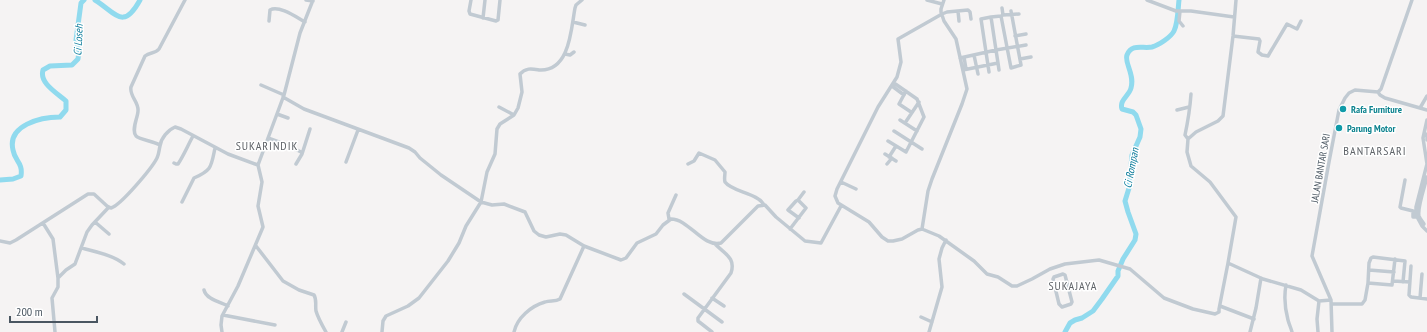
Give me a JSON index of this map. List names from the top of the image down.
{
  "streets": {
    "street": ["JALAN BANTAR SARI"]
  },
  "districts": ["SUKARINDIK", "BANTARSARI", "SUKAJAYA"],
  "water": ["Ci Loseh", "Ci Rompan"],
  "places": ["Rafa Furniture", "Parung Motor"],
  "scale_bar": "200 m"
}
